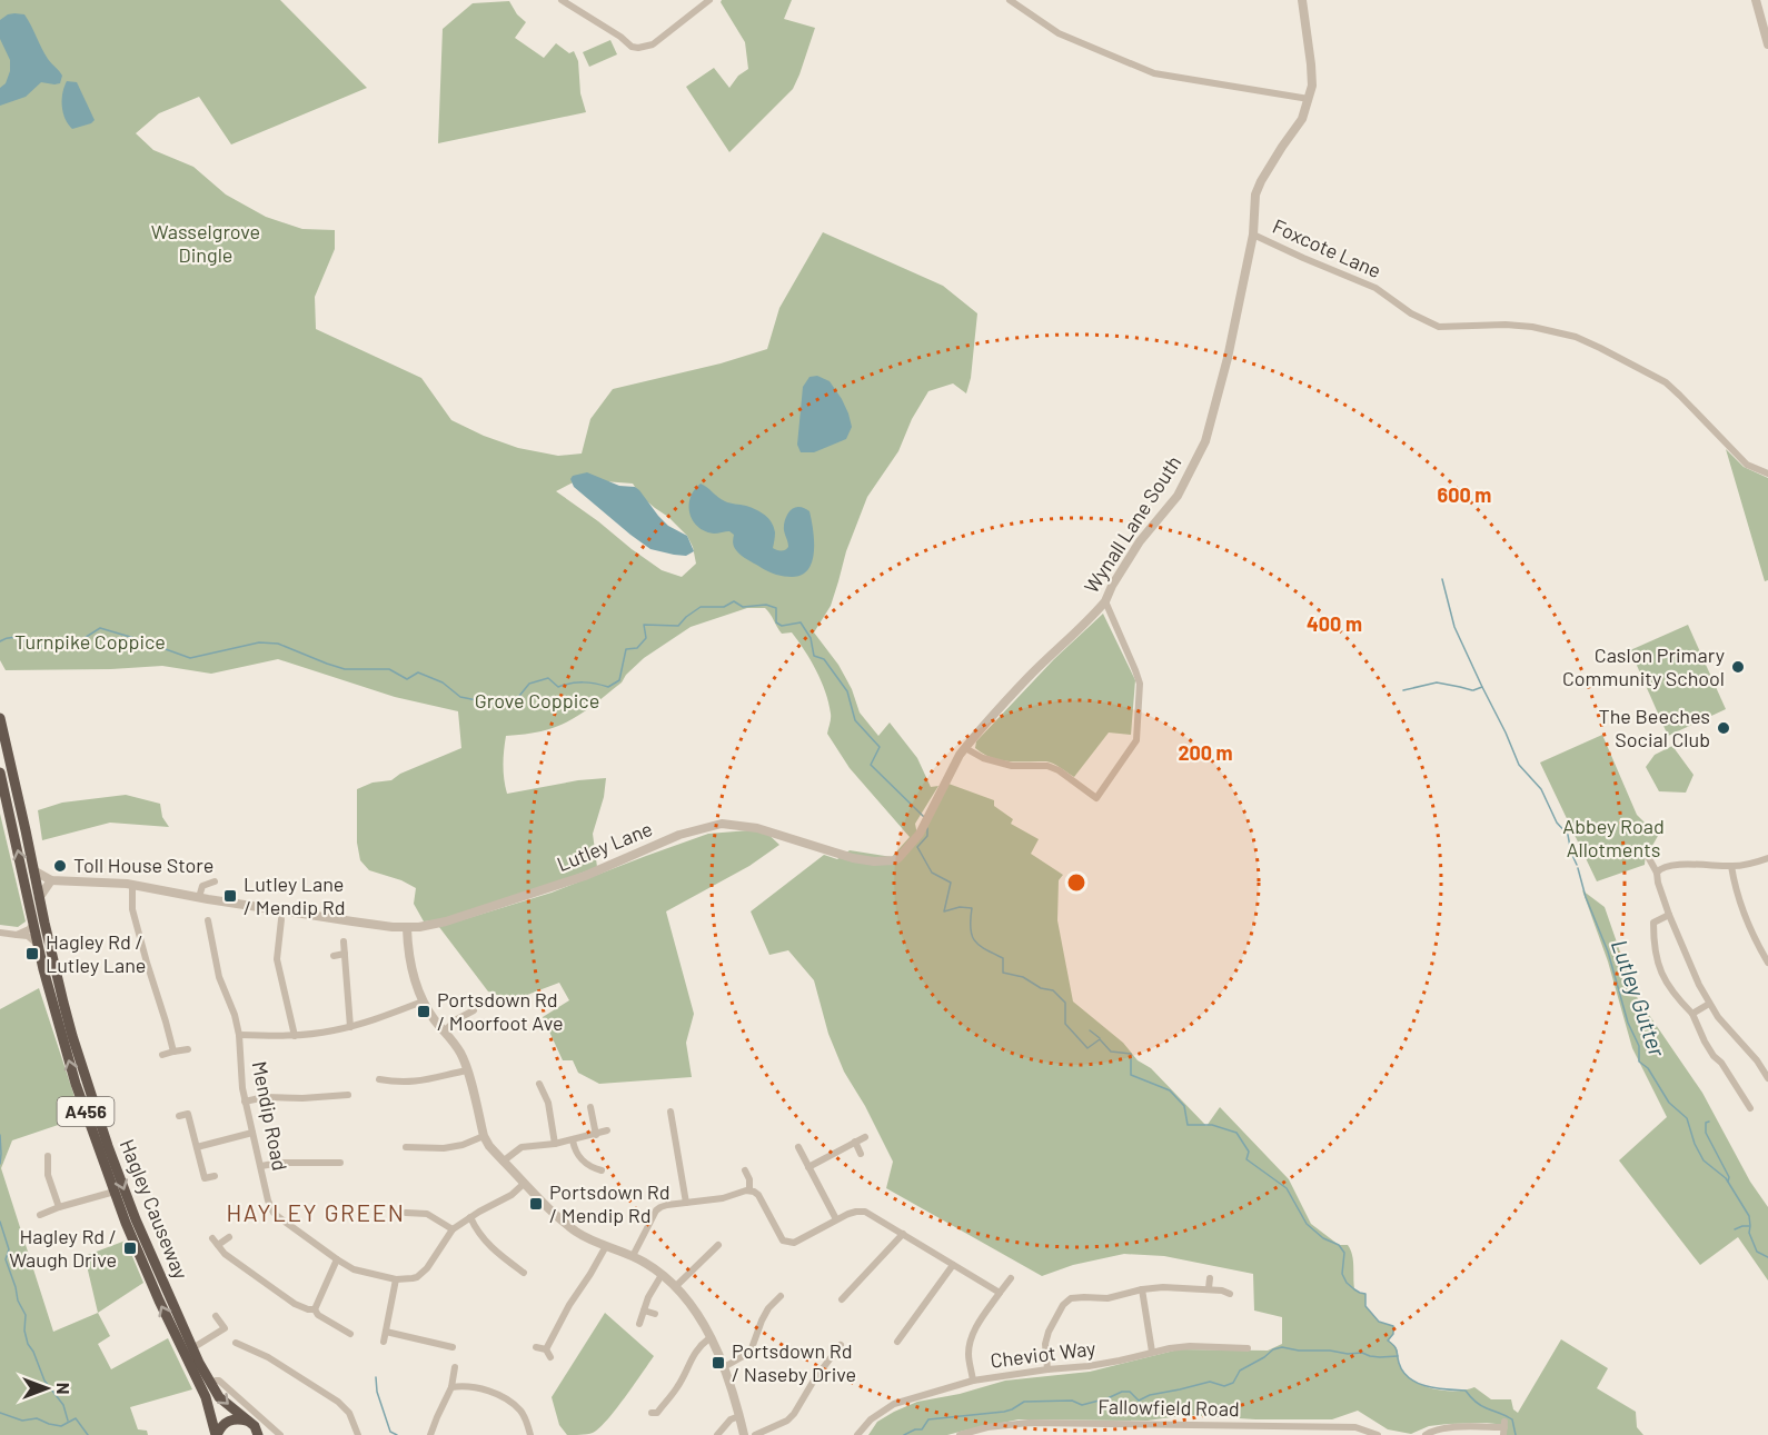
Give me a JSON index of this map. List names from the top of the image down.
{
  "streets": {
    "highway": ["A456", "Hagley Causeway"],
    "street": [
      "Foxcote Lane",
      "Wynall Lane South",
      "Lutley Lane",
      "Mendip Road",
      "Cheviot Way",
      "Fallowfield Road"
    ]
  },
  "crossings": [
    ["Foxcote Lane", "Wynall Lane South"],
    ["Wynall Lane South", "Lutley Lane"],
    ["Lutley Lane", "Hagley Causeway"],
    ["A456", "Hagley Causeway"]
  ],
  "districts": ["HAYLEY GREEN"],
  "water": ["Lutley Gutter"],
  "parks": [
    "Wasselgrove Dingle",
    "Turnpike Coppice",
    "Grove Coppice",
    "Abbey Road Allotments"
  ],
  "places": {
    "other": ["Caslon Primary Community School", "The Beeches Social Club", "Toll House Store"],
    "transit": [
      "Lutley Lane / Mendip Rd",
      "Hagley Rd / Lutley Lane",
      "Portsdown Rd / Moorfoot Ave",
      "Portsdown Rd / Mendip Rd",
      "Hagley Rd / Waugh Drive",
      "Portsdown Rd / Naseby Drive"
    ]
  },
  "north": "right",
  "rings": ["600 m", "400 m", "200 m"]
}
